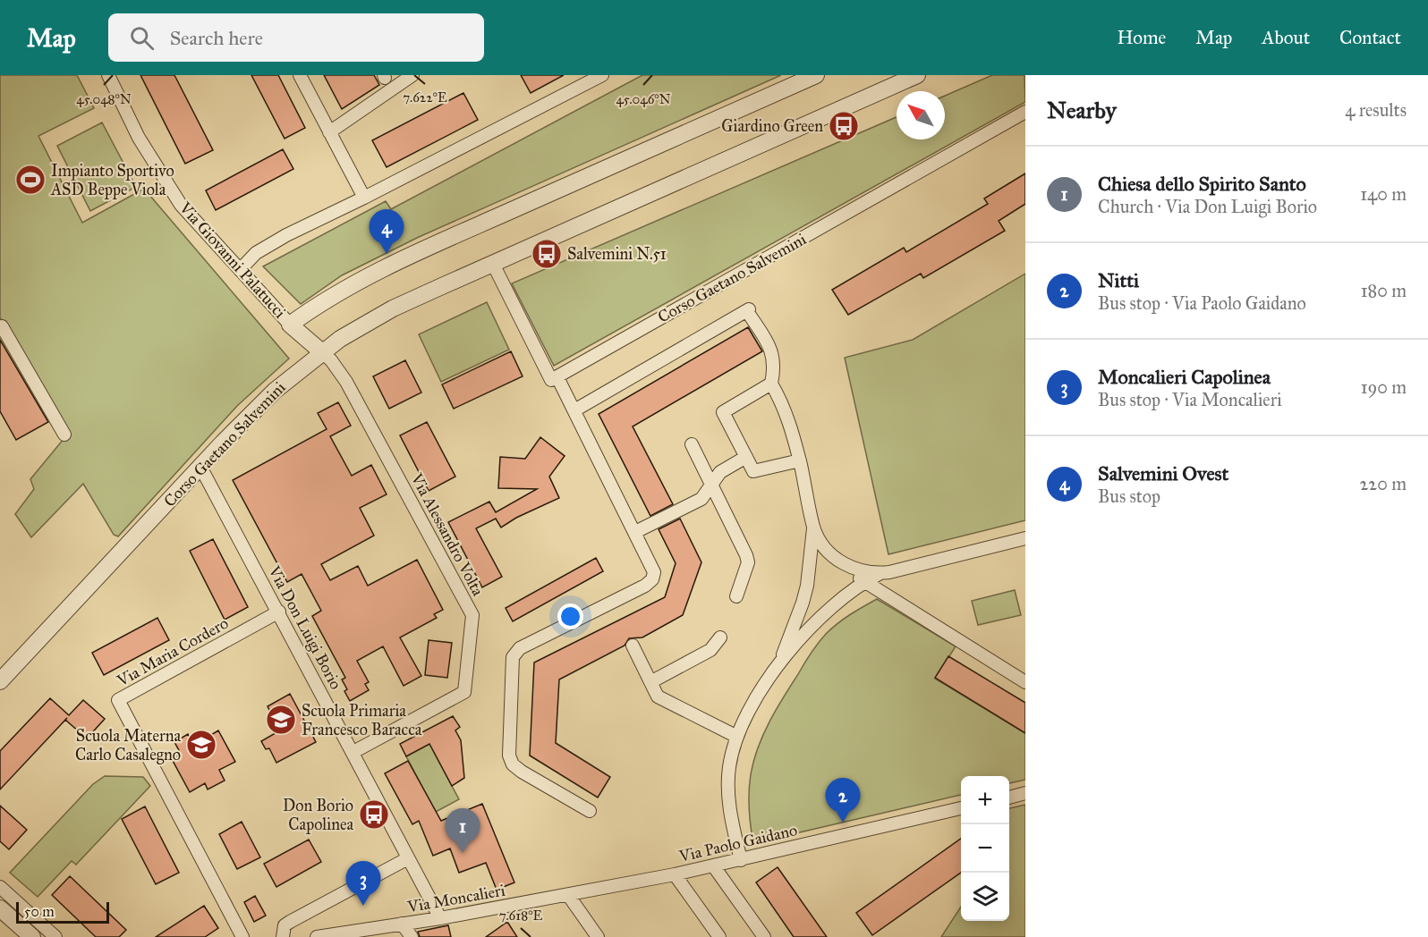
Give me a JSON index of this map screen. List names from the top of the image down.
{
  "streets": {
    "street": [
      "Via Giovanni Palatucci",
      "Corso Gaetano Salvemini",
      "Via Alessandro Volta",
      "Via Don Luigi Borio",
      "Via Maria Cordero",
      "Via Paolo Gaidano",
      "Via Moncalieri"
    ]
  },
  "crossings": [
    ["Via Giovanni Palatucci", "Corso Gaetano Salvemini"],
    ["Via Giovanni Palatucci", "Via Alessandro Volta"],
    ["Corso Gaetano Salvemini", "Via Alessandro Volta"],
    ["Corso Gaetano Salvemini", "Via Don Luigi Borio"],
    ["Via Alessandro Volta", "Via Don Luigi Borio"],
    ["Via Don Luigi Borio", "Via Maria Cordero"],
    ["Via Don Luigi Borio", "Via Moncalieri"],
    ["Via Paolo Gaidano", "Via Moncalieri"]
  ],
  "places": {
    "bus stop": ["Giardino Green", "Salvemini N.51", "Don Borio Capolinea"],
    "sports": ["Impianto Sportivo ASD Beppe Viola"],
    "school or university": ["Scuola Primaria Francesco Baracca", "Scuola Materna Carlo Casalegno"]
  },
  "scale_bar": "50 m",
  "north": "top left",
  "page": {
    "header": "Map",
    "search": "Search here",
    "nav": [
      "Home",
      "Map",
      "About",
      "Contact"
    ],
    "heading": ["Nearby", "4 results"],
    "list": [
      {
        "mark": "1",
        "name": "Chiesa dello Spirito Santo",
        "note": "Church · Via Don Luigi Borio",
        "value": "140 m"
      },
      {
        "mark": "2",
        "name": "Nitti",
        "note": "Bus stop · Via Paolo Gaidano",
        "value": "180 m"
      },
      {
        "mark": "3",
        "name": "Moncalieri Capolinea",
        "note": "Bus stop · Via Moncalieri",
        "value": "190 m"
      },
      {
        "mark": "4",
        "name": "Salvemini Ovest",
        "note": "Bus stop",
        "value": "220 m"
      }
    ],
    "pins": [
      "4",
      "2",
      "1",
      "3"
    ],
    "map_buttons": ["+", "−"],
    "scale": "50 m"
  },
  "coordinates": [
    "7.622°E",
    "45.048°N",
    "45.046°N",
    "7.618°E"
  ]
}
